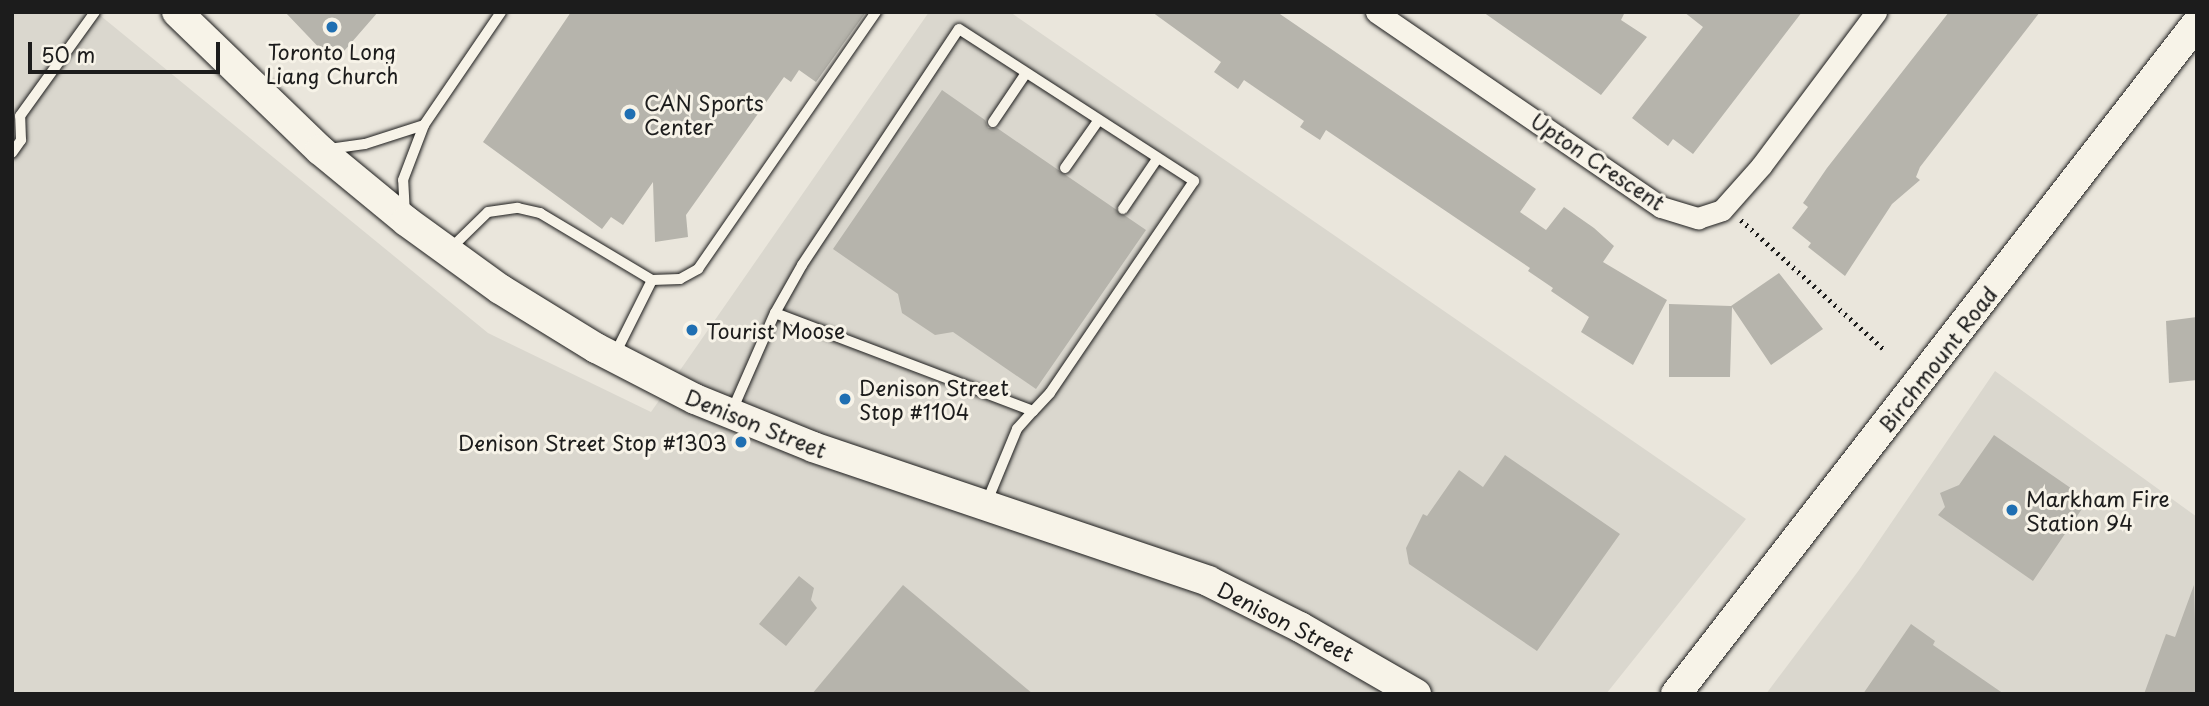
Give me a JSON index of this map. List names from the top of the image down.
{
  "streets": {
    "main road": ["Birchmount Road", "Denison Street"],
    "street": ["Upton Crescent"]
  },
  "places": [
    "Toronto Long Liang Church",
    "CAN Sports Center",
    "Tourist Moose",
    "Denison Street Stop #1104",
    "Denison Street Stop #1303",
    "Markham Fire Station 94"
  ],
  "scale_bar": "50 m"
}
